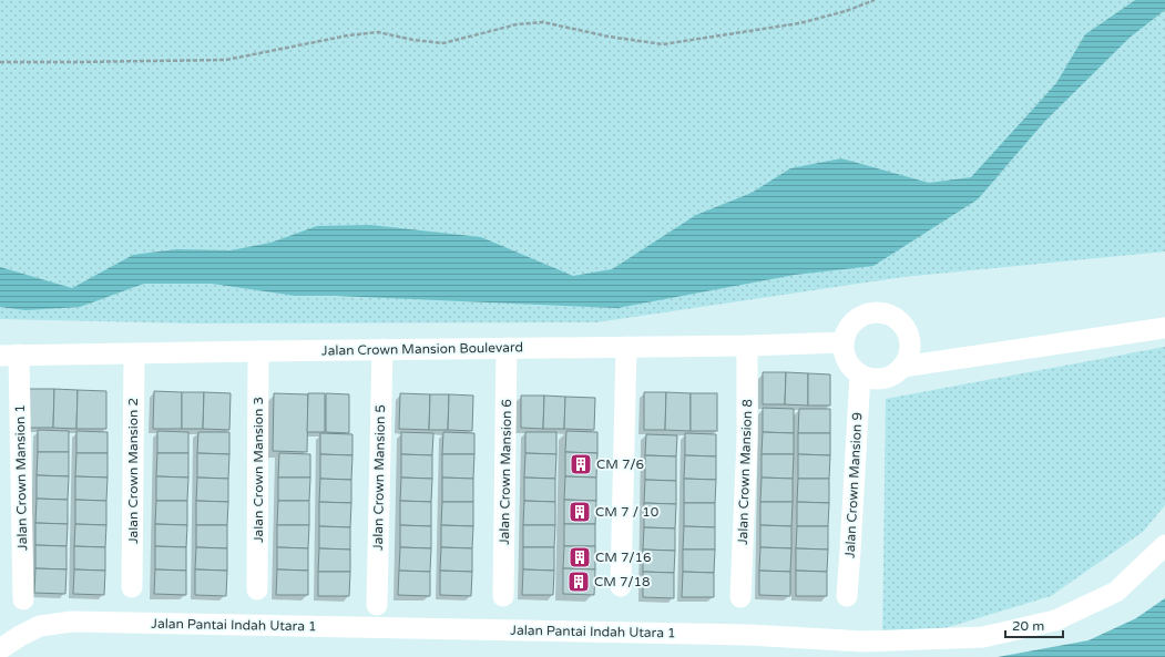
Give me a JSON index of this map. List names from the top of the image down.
{
  "streets": {
    "street": [
      "Jalan Crown Mansion Boulevard",
      "Jalan Crown Mansion 3",
      "Jalan Crown Mansion 2",
      "Jalan Crown Mansion 6",
      "Jalan Crown Mansion 8",
      "Jalan Crown Mansion 1",
      "Jalan Crown Mansion 5",
      "Jalan Crown Mansion 9",
      "Jalan Pantai Indah Utara 1"
    ]
  },
  "crossings": [
    ["Jalan Crown Mansion Boulevard", "Jalan Crown Mansion 3"],
    ["Jalan Crown Mansion Boulevard", "Jalan Crown Mansion 2"],
    ["Jalan Crown Mansion Boulevard", "Jalan Crown Mansion 6"],
    ["Jalan Crown Mansion Boulevard", "Jalan Crown Mansion 8"],
    ["Jalan Crown Mansion Boulevard", "Jalan Crown Mansion 1"],
    ["Jalan Crown Mansion Boulevard", "Jalan Crown Mansion 5"],
    ["Jalan Crown Mansion Boulevard", "Jalan Crown Mansion 9"]
  ],
  "places": {
    "building": [
      "CM 7/6",
      "CM 7 / 10",
      "CM 7/16",
      "CM 7/18"
    ]
  },
  "scale_bar": "20 m"
}
